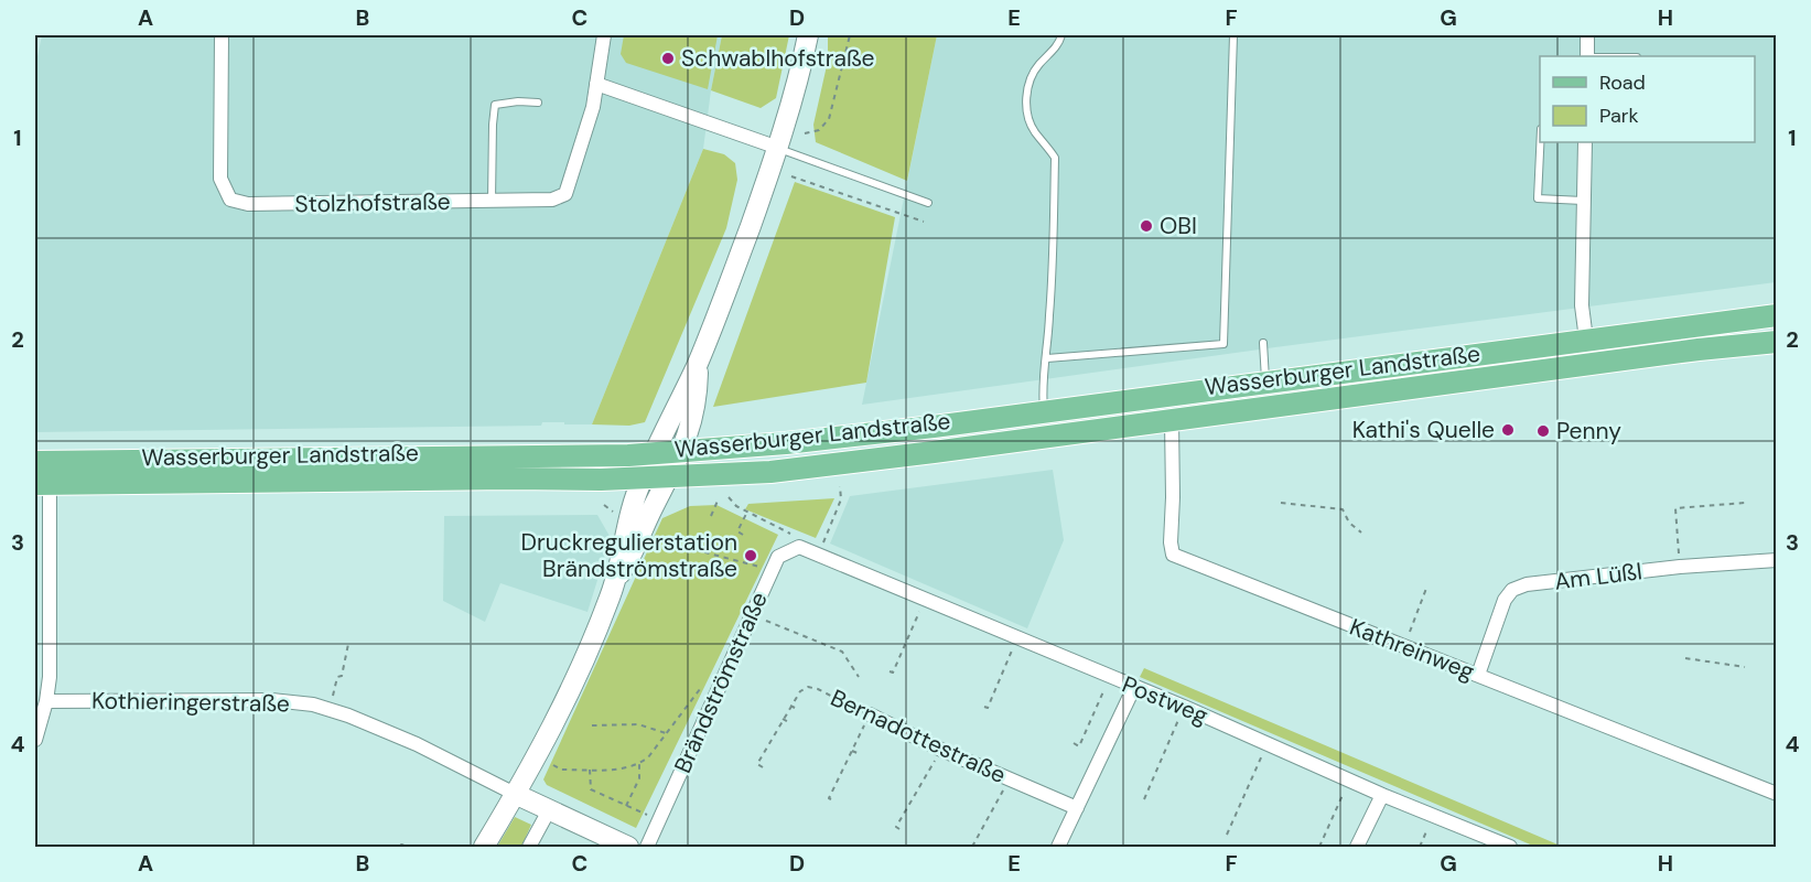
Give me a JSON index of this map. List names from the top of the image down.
{
  "streets": {
    "main road": ["Wasserburger Landstraße"],
    "street": [
      "Stolzhofstraße",
      "Am Lüßl",
      "Kathreinweg",
      "Brändströmstraße",
      "Postweg",
      "Kothieringerstraße",
      "Bernadottestraße"
    ]
  },
  "crossings": [
    ["Wasserburger Landstraße", "Kathreinweg"],
    ["Am Lüßl", "Kathreinweg"],
    ["Brändströmstraße", "Postweg"]
  ],
  "places": [
    "Schwablhofstraße",
    "OBI",
    "Kathi's Quelle",
    "Penny",
    "Druckregulierstation Brändströmstraße"
  ],
  "legend": ["Road", "Park"],
  "grid": {
    "columns": [
      "A",
      "B",
      "C",
      "D",
      "E",
      "F",
      "G",
      "H"
    ],
    "rows": [
      "1",
      "2",
      "3",
      "4"
    ]
  }
}
